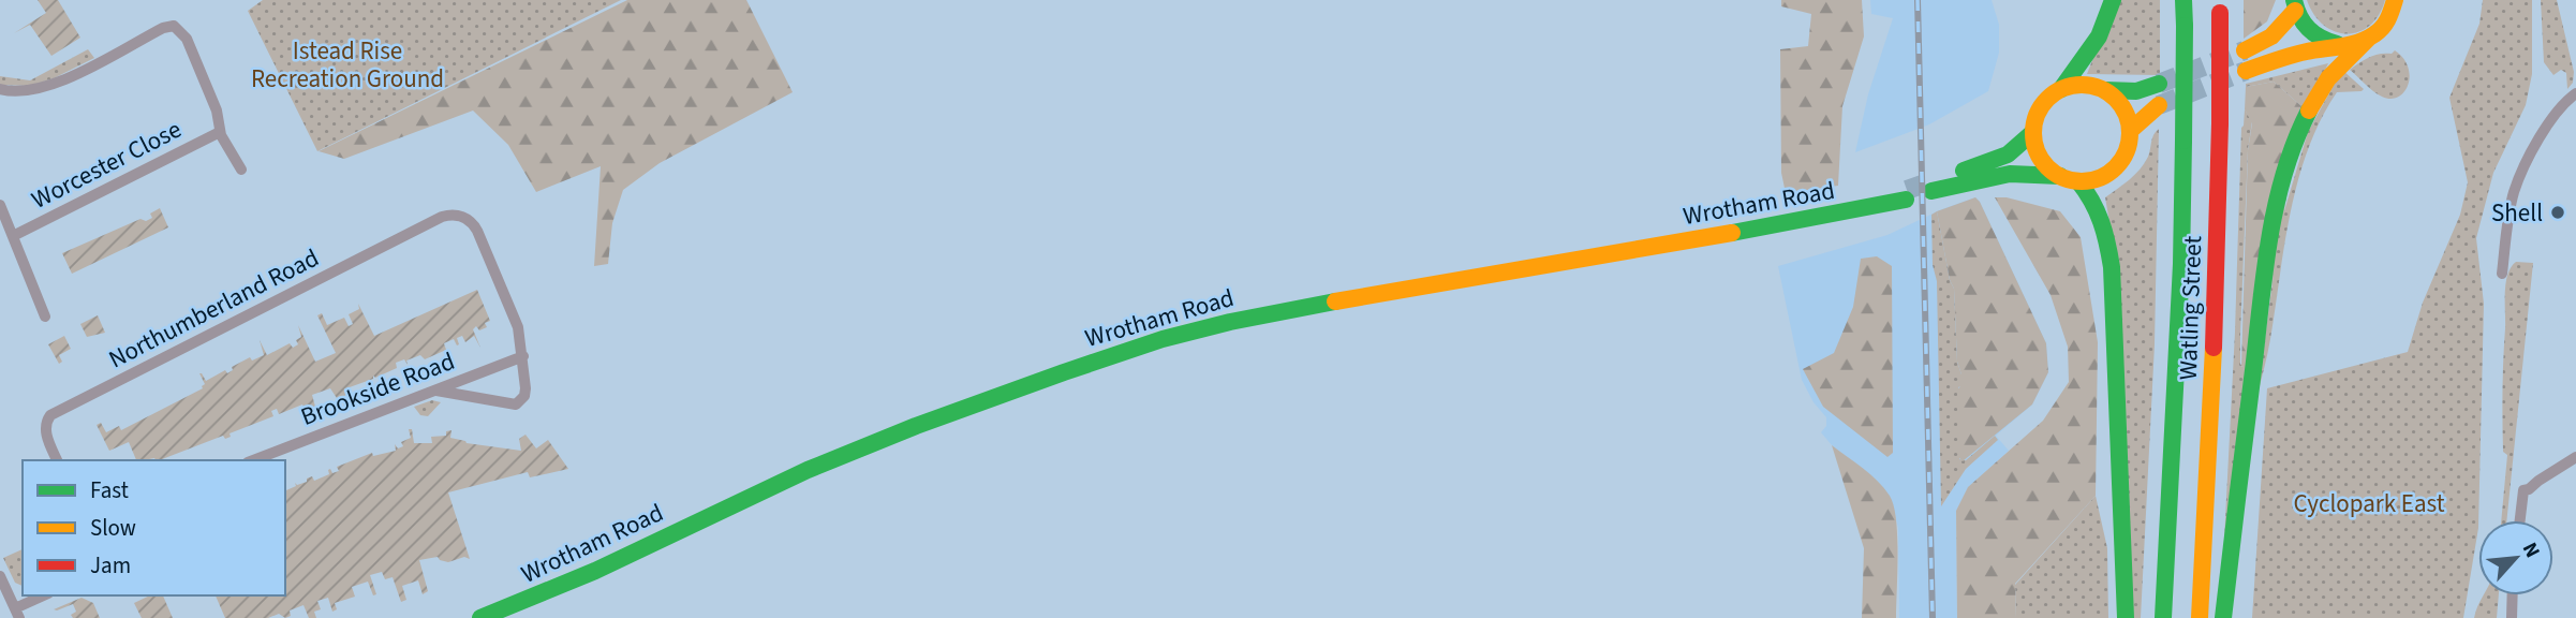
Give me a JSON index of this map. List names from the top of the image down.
{
  "streets": {
    "main road": ["Wrotham Road", "Watling Street"],
    "street": ["Worcester Close", "Northumberland Road", "Brookside Road"]
  },
  "crossings": [
    ["Northumberland Road", "Brookside Road"]
  ],
  "parks": ["Istead Rise Recreation Ground", "Cyclopark East"],
  "places": ["Shell"],
  "legend": ["Fast", "Slow", "Jam"],
  "north": "top right"
}
